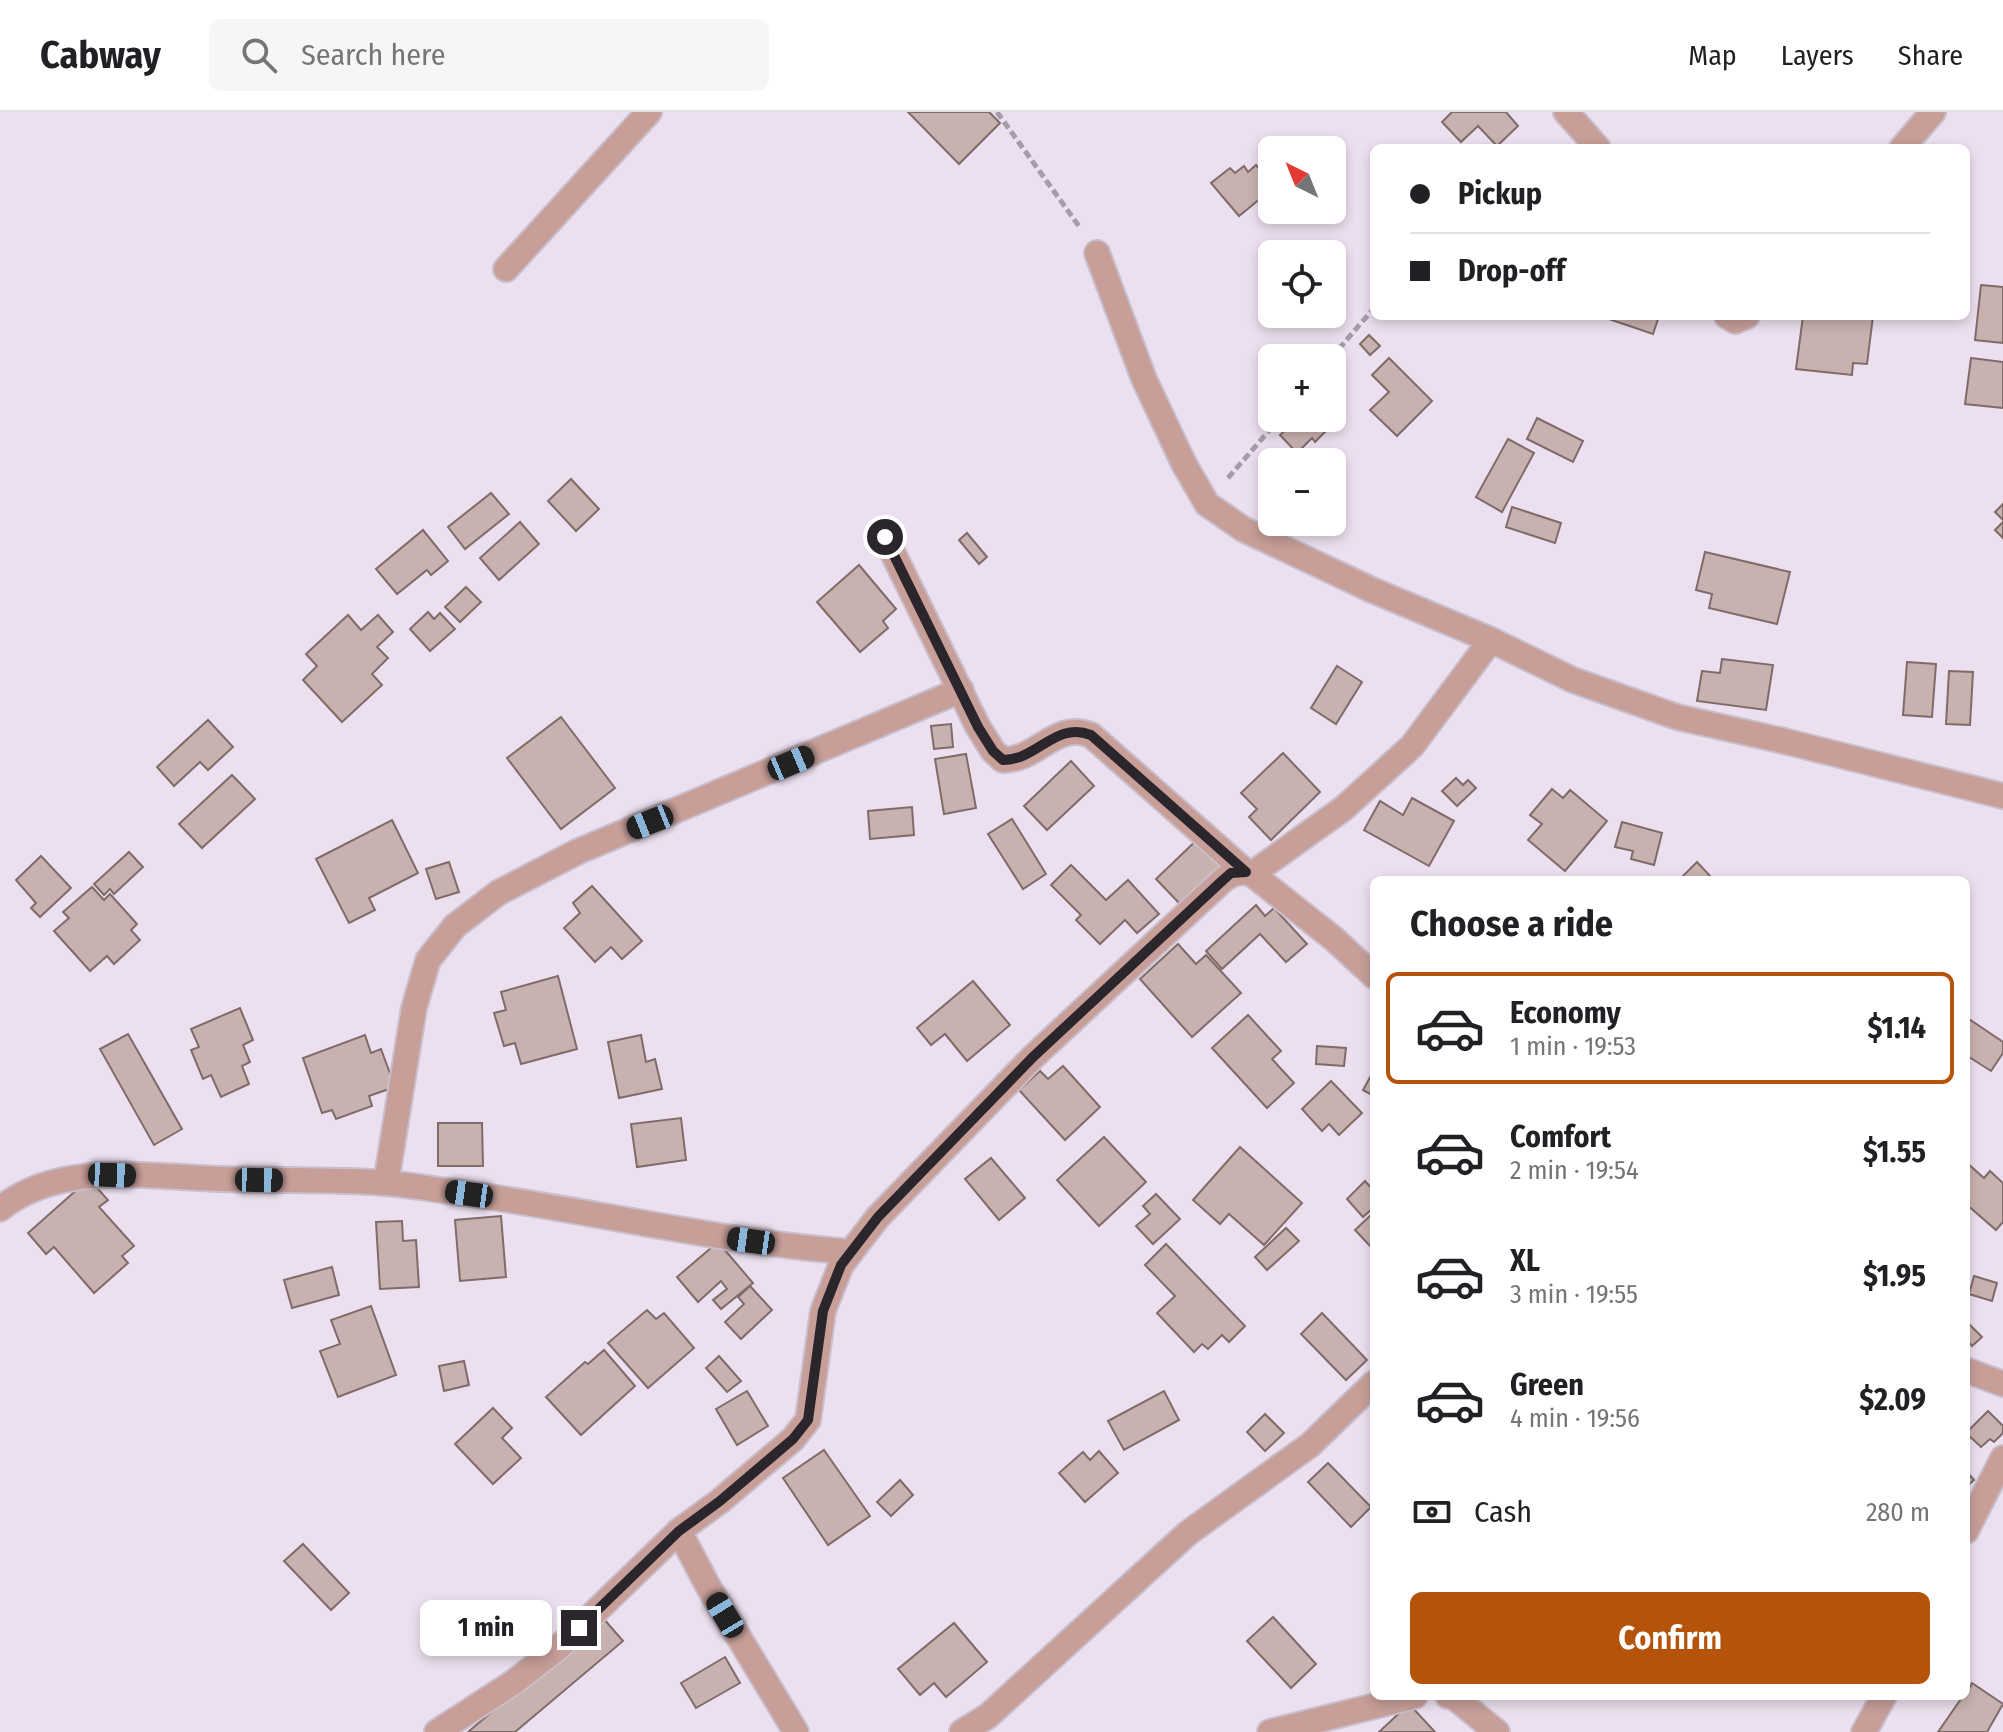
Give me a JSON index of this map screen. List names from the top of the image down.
{
  "north": "top left",
  "page": {
    "header": "Cabway",
    "search": "Search here",
    "nav": ["Map", "Layers", "Share"],
    "map_buttons": ["+", "−"],
    "banner": ["Pickup", "Drop-off"],
    "heading": "Choose a ride",
    "list": [
      {
        "name": "Economy",
        "note": "1 min · 19:53",
        "value": "$1.14"
      },
      {
        "name": "Comfort",
        "note": "2 min · 19:54",
        "value": "$1.55"
      },
      {
        "name": "XL",
        "note": "3 min · 19:55",
        "value": "$1.95"
      },
      {
        "name": "Green",
        "note": "4 min · 19:56",
        "value": "$2.09"
      }
    ],
    "pay": ["Cash", "280 m"],
    "buttons": "Confirm",
    "bubble": "1 min"
  }
}
